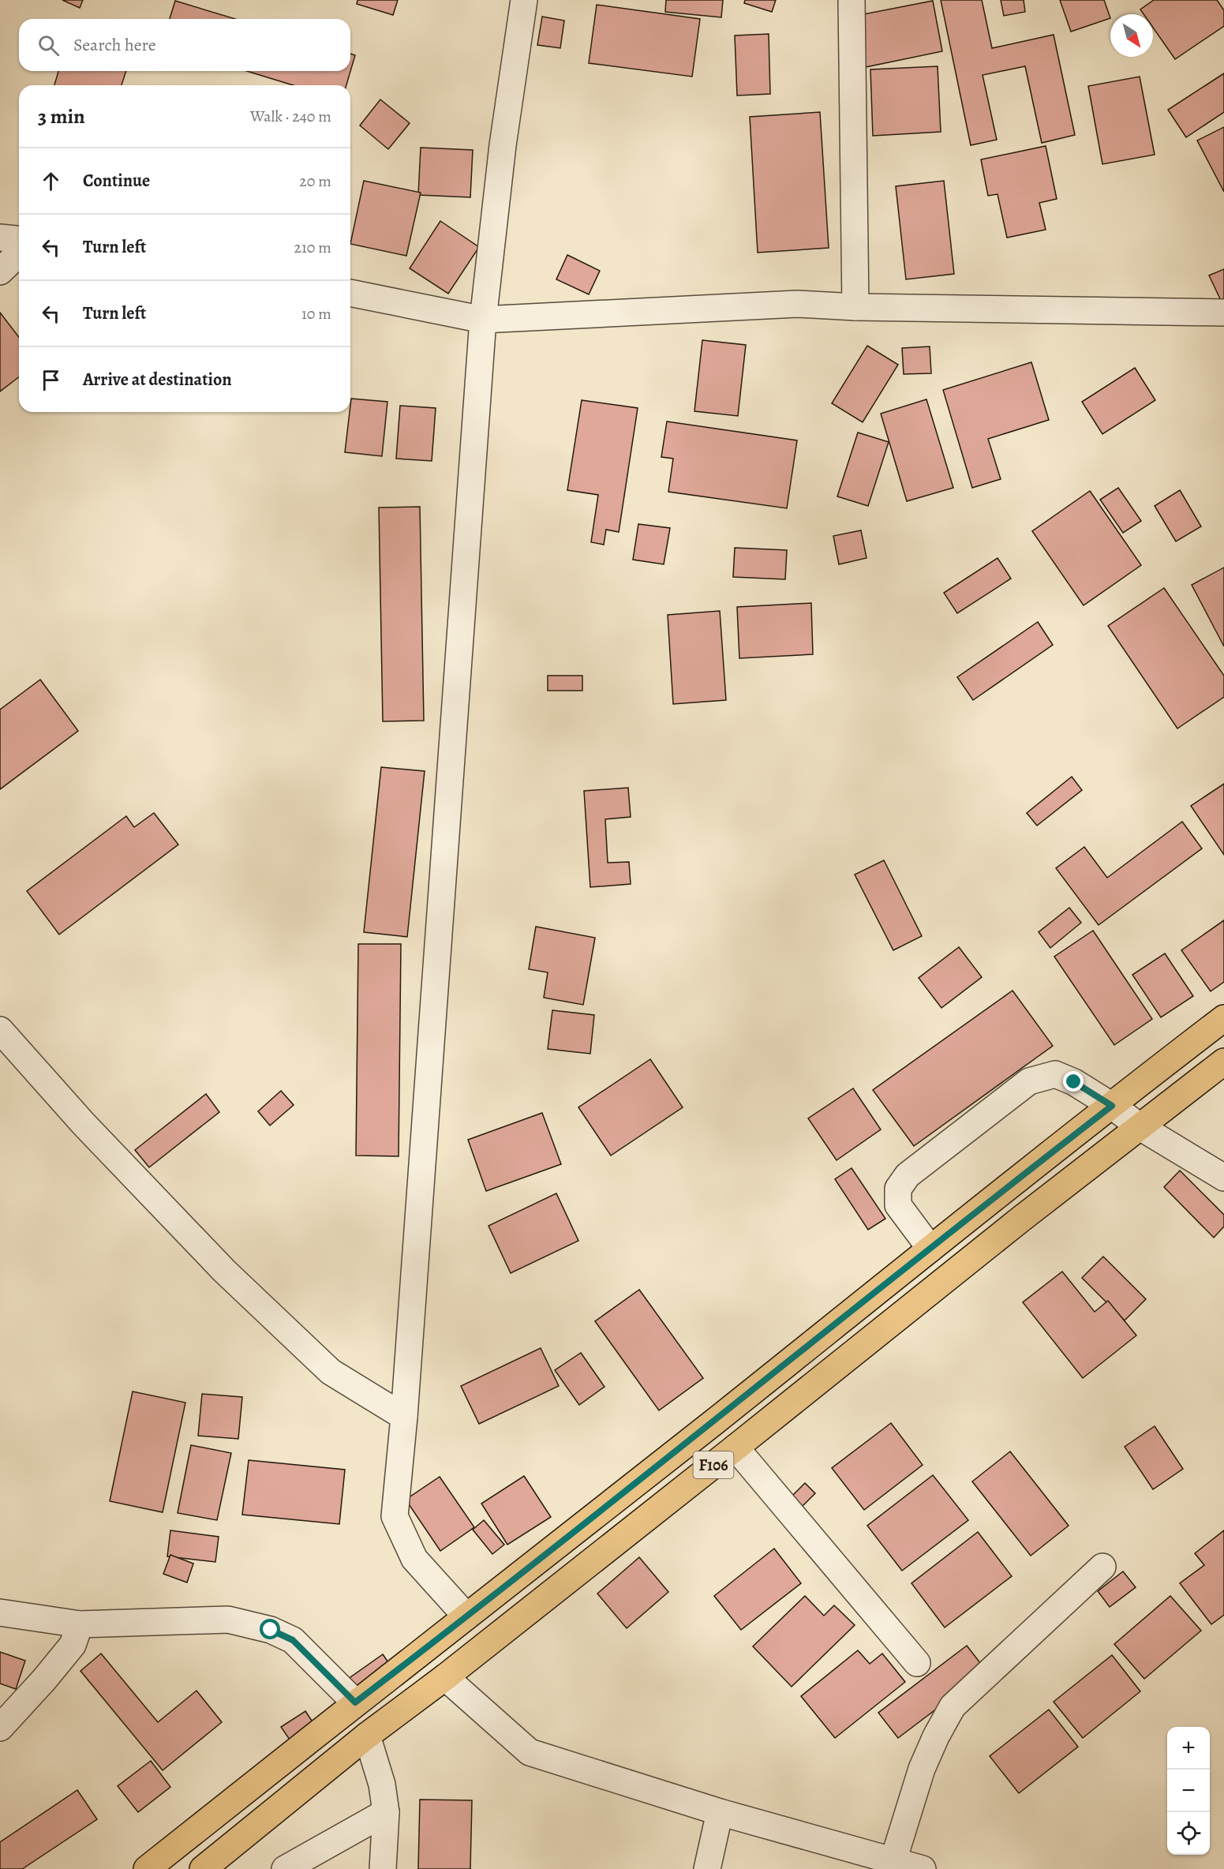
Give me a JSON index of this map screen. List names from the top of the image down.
{
  "streets": {
    "main road": ["F106"]
  },
  "north": "bottom right",
  "page": {
    "search": "Search here",
    "heading": ["3 min", "Walk · 240 m"],
    "list": [
      ["Continue", "20 m"],
      ["Turn left", "210 m"],
      ["Turn left", "10 m"],
      "Arrive at destination"
    ],
    "map_buttons": ["+", "−"]
  }
}
